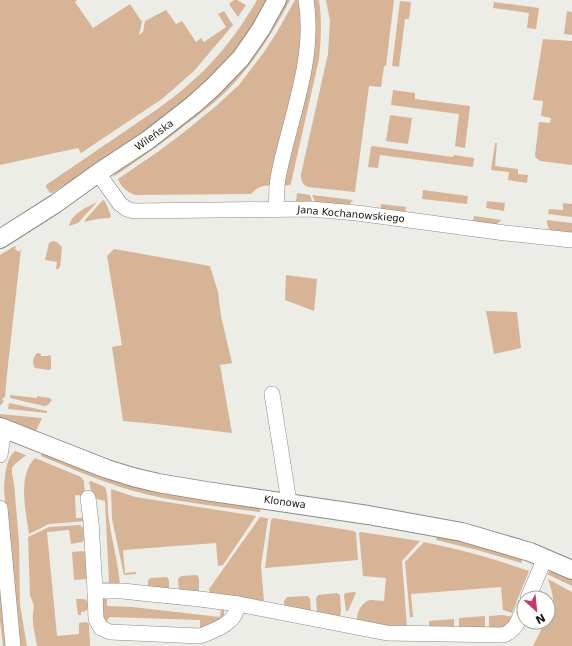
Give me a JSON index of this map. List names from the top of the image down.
{
  "streets": {
    "street": ["Wileńska", "Jana Kochanowskiego", "Klonowa"]
  },
  "crossings": [
    ["Wileńska", "Jana Kochanowskiego"]
  ],
  "north": "bottom right"
}
